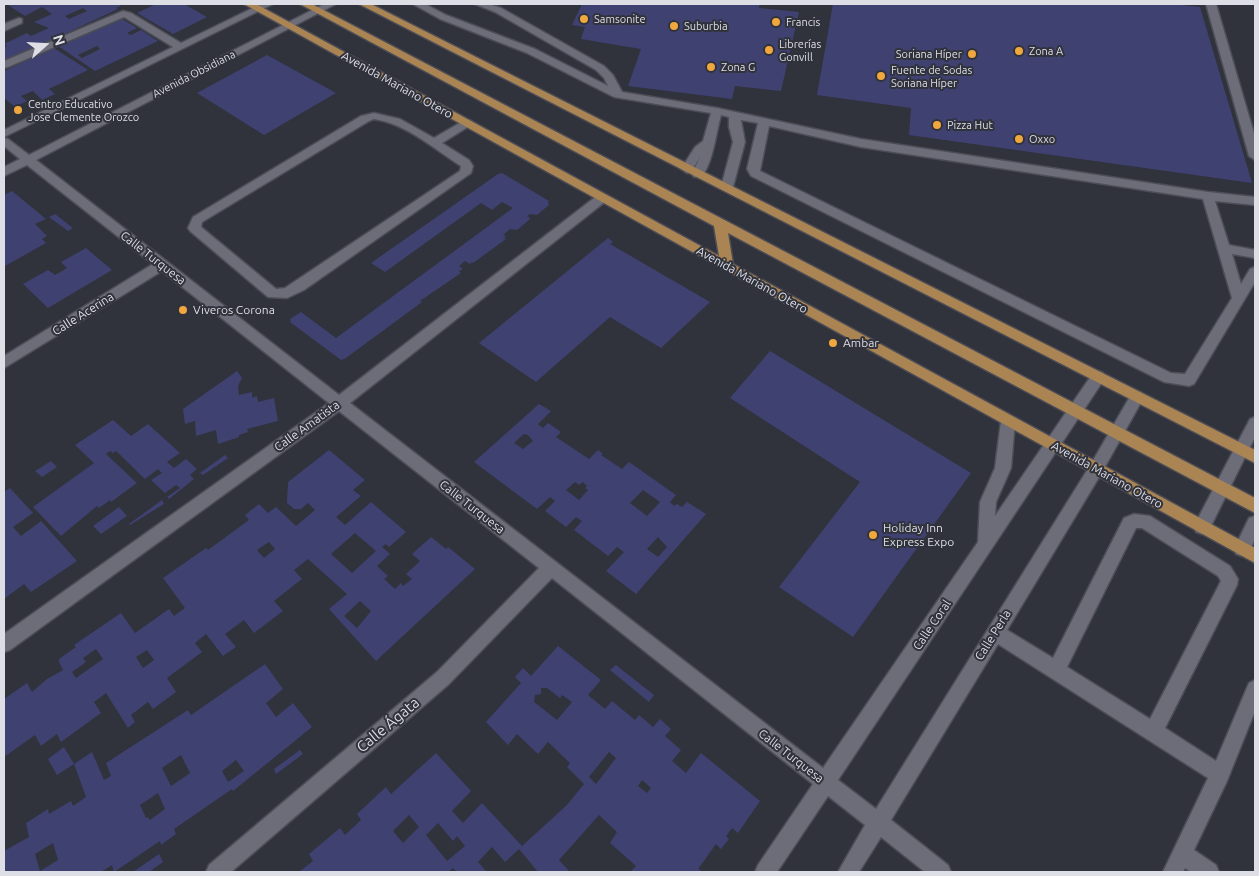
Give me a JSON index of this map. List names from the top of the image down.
{
  "streets": {
    "main road": ["Avenida Mariano Otero"],
    "street": [
      "Avenida Obsidiana",
      "Calle Turquesa",
      "Calle Acerina",
      "Calle Amatista",
      "Calle Coral",
      "Calle Perla",
      "Calle Ágata"
    ]
  },
  "crossings": [
    ["Avenida Obsidiana", "Avenida Mariano Otero"],
    ["Avenida Obsidiana", "Calle Turquesa"],
    ["Avenida Mariano Otero", "Calle Amatista"],
    ["Avenida Mariano Otero", "Calle Coral"],
    ["Avenida Mariano Otero", "Calle Perla"],
    ["Calle Turquesa", "Calle Acerina"],
    ["Calle Turquesa", "Calle Amatista"],
    ["Calle Turquesa", "Calle Coral"],
    ["Calle Turquesa", "Calle Perla"],
    ["Calle Turquesa", "Calle Ágata"]
  ],
  "places": [
    "Samsonite",
    "Francis",
    "Suburbia",
    "Librerías Gonvill",
    "Zona A",
    "Soriana Híper",
    "Zona G",
    "Fuente de Sodas Soriana Híper",
    "Centro Educativo Jose Clemente Orozco",
    "Pizza Hut",
    "Oxxo",
    "Viveros Corona",
    "Ambar",
    "Holiday Inn Express Expo"
  ],
  "north": "right"
}
